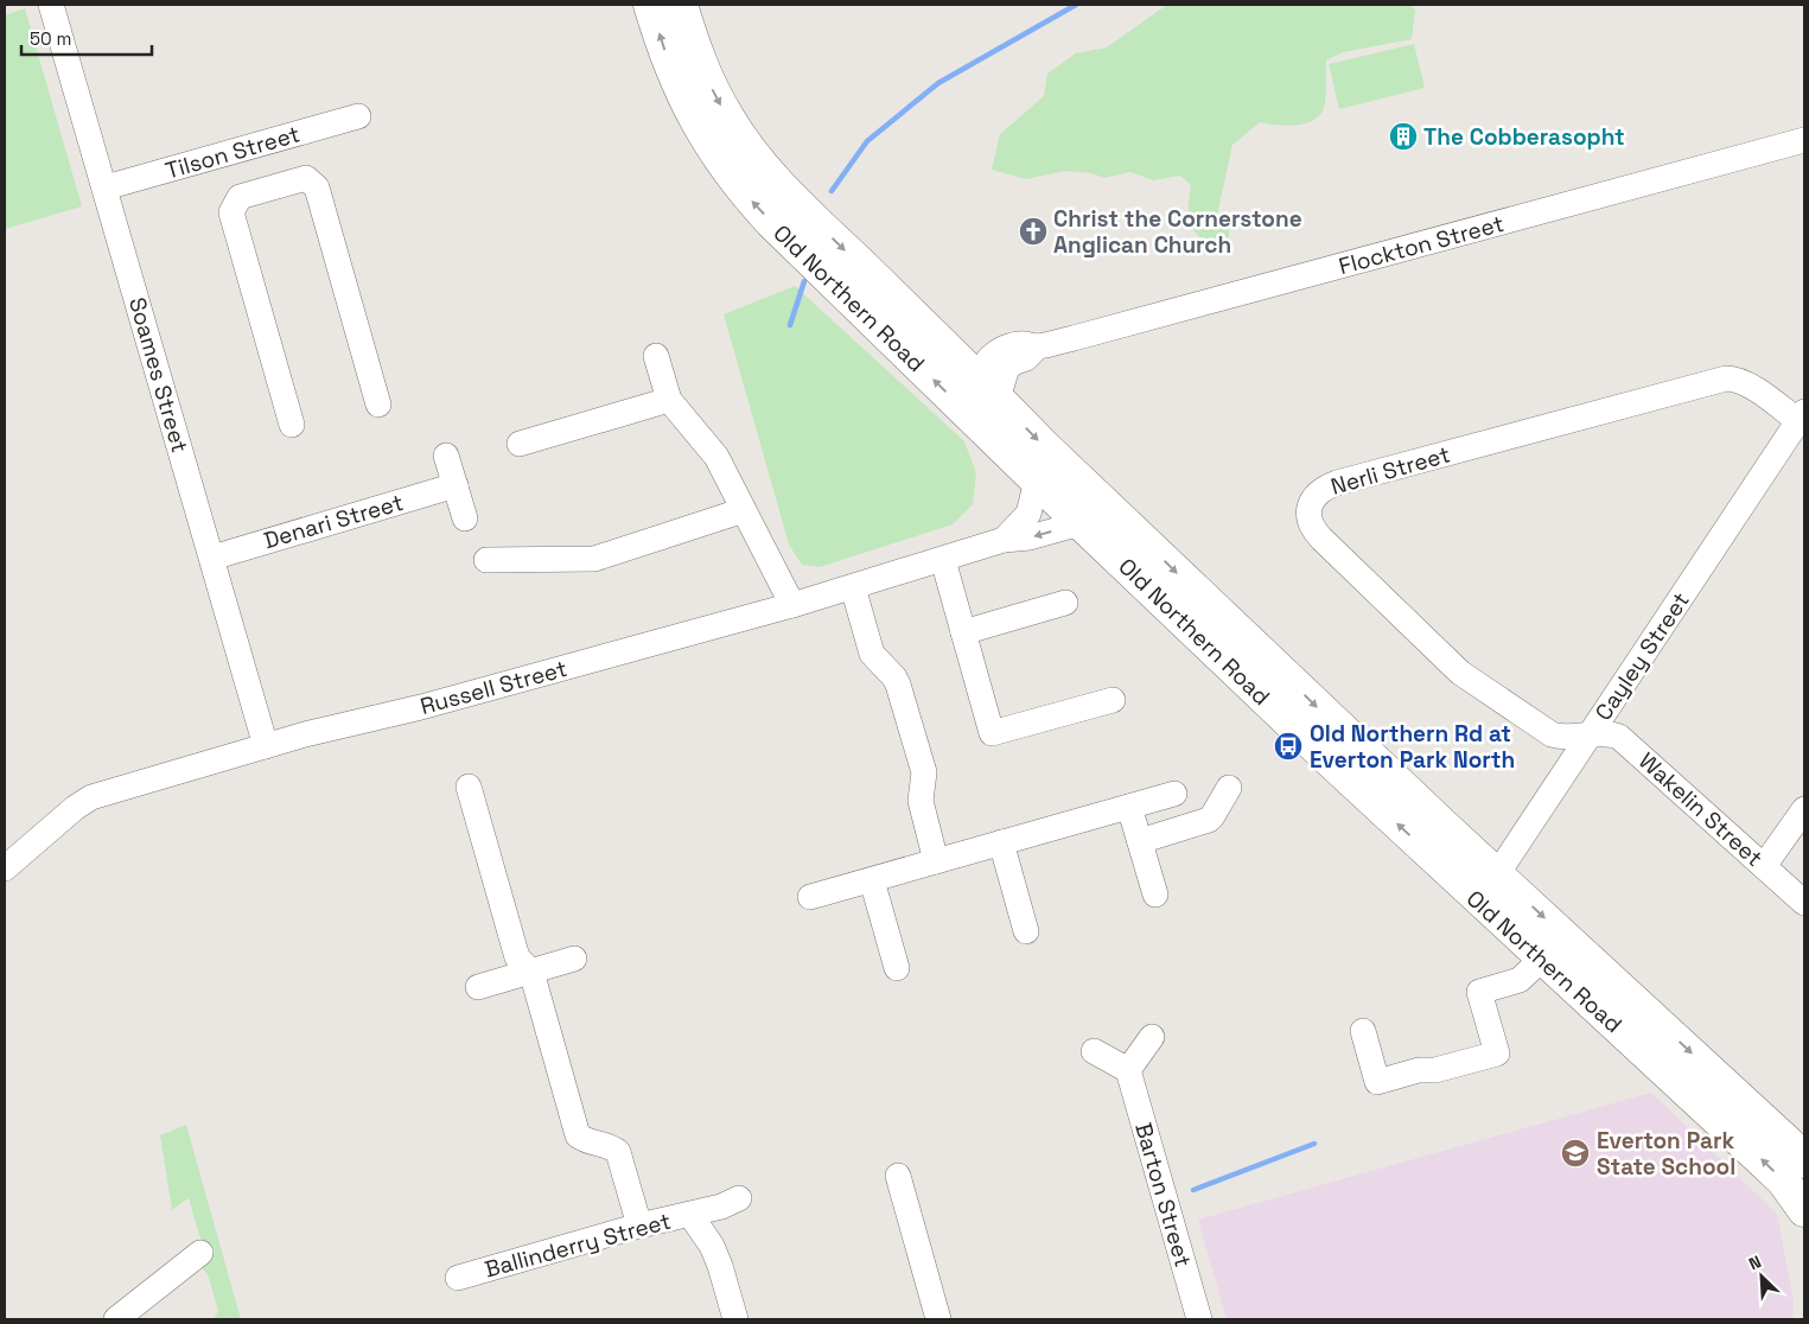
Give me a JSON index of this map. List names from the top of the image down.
{
  "streets": {
    "highway": ["Old Northern Road"],
    "street": [
      "Tilson Street",
      "Flockton Street",
      "Soames Street",
      "Nerli Street",
      "Denari Street",
      "Cayley Street",
      "Russell Street",
      "Wakelin Street",
      "Barton Street",
      "Ballinderry Street"
    ]
  },
  "crossings": [
    ["Tilson Street", "Soames Street"],
    ["Flockton Street", "Old Northern Road"],
    ["Old Northern Road", "Cayley Street"],
    ["Old Northern Road", "Russell Street"],
    ["Soames Street", "Denari Street"],
    ["Soames Street", "Russell Street"],
    ["Nerli Street", "Cayley Street"],
    ["Nerli Street", "Wakelin Street"],
    ["Cayley Street", "Wakelin Street"]
  ],
  "places": {
    "building": ["The Cobberasopht"],
    "church": ["Christ the Cornerstone Anglican Church"],
    "bus stop": ["Old Northern Rd at Everton Park North"],
    "school or university": ["Everton Park State School"]
  },
  "scale_bar": "50 m",
  "north": "top left"
}
